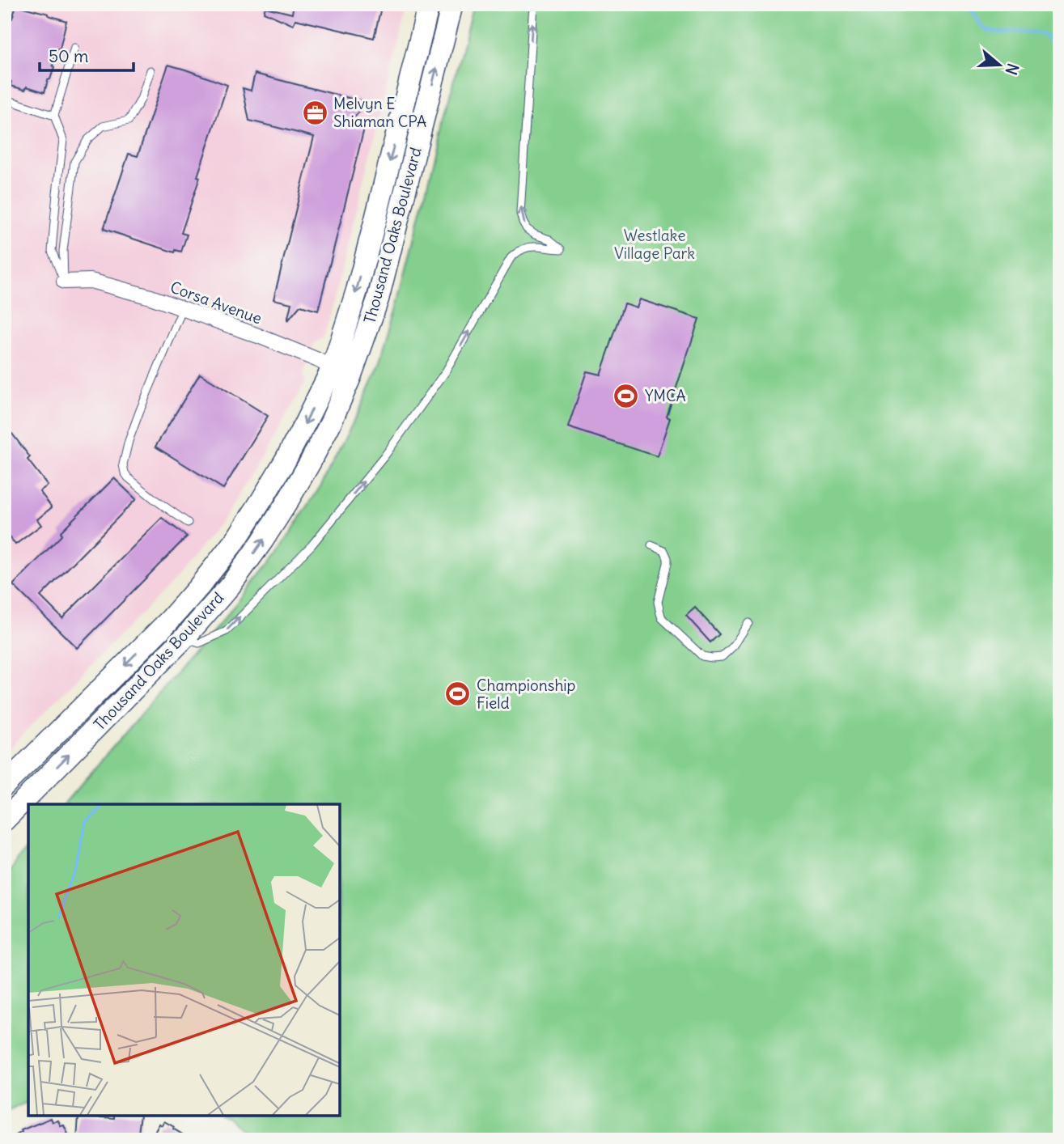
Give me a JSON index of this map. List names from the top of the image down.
{
  "streets": {
    "main road": ["Thousand Oaks Boulevard"],
    "street": ["Corsa Avenue"]
  },
  "crossings": [
    ["Thousand Oaks Boulevard", "Corsa Avenue"]
  ],
  "parks": ["Westlake Village Park"],
  "places": {
    "office": ["Melvyn E Shiaman CPA"],
    "sports": ["YMCA", "Championship Field"]
  },
  "scale_bar": "50 m",
  "north": "right"
}
